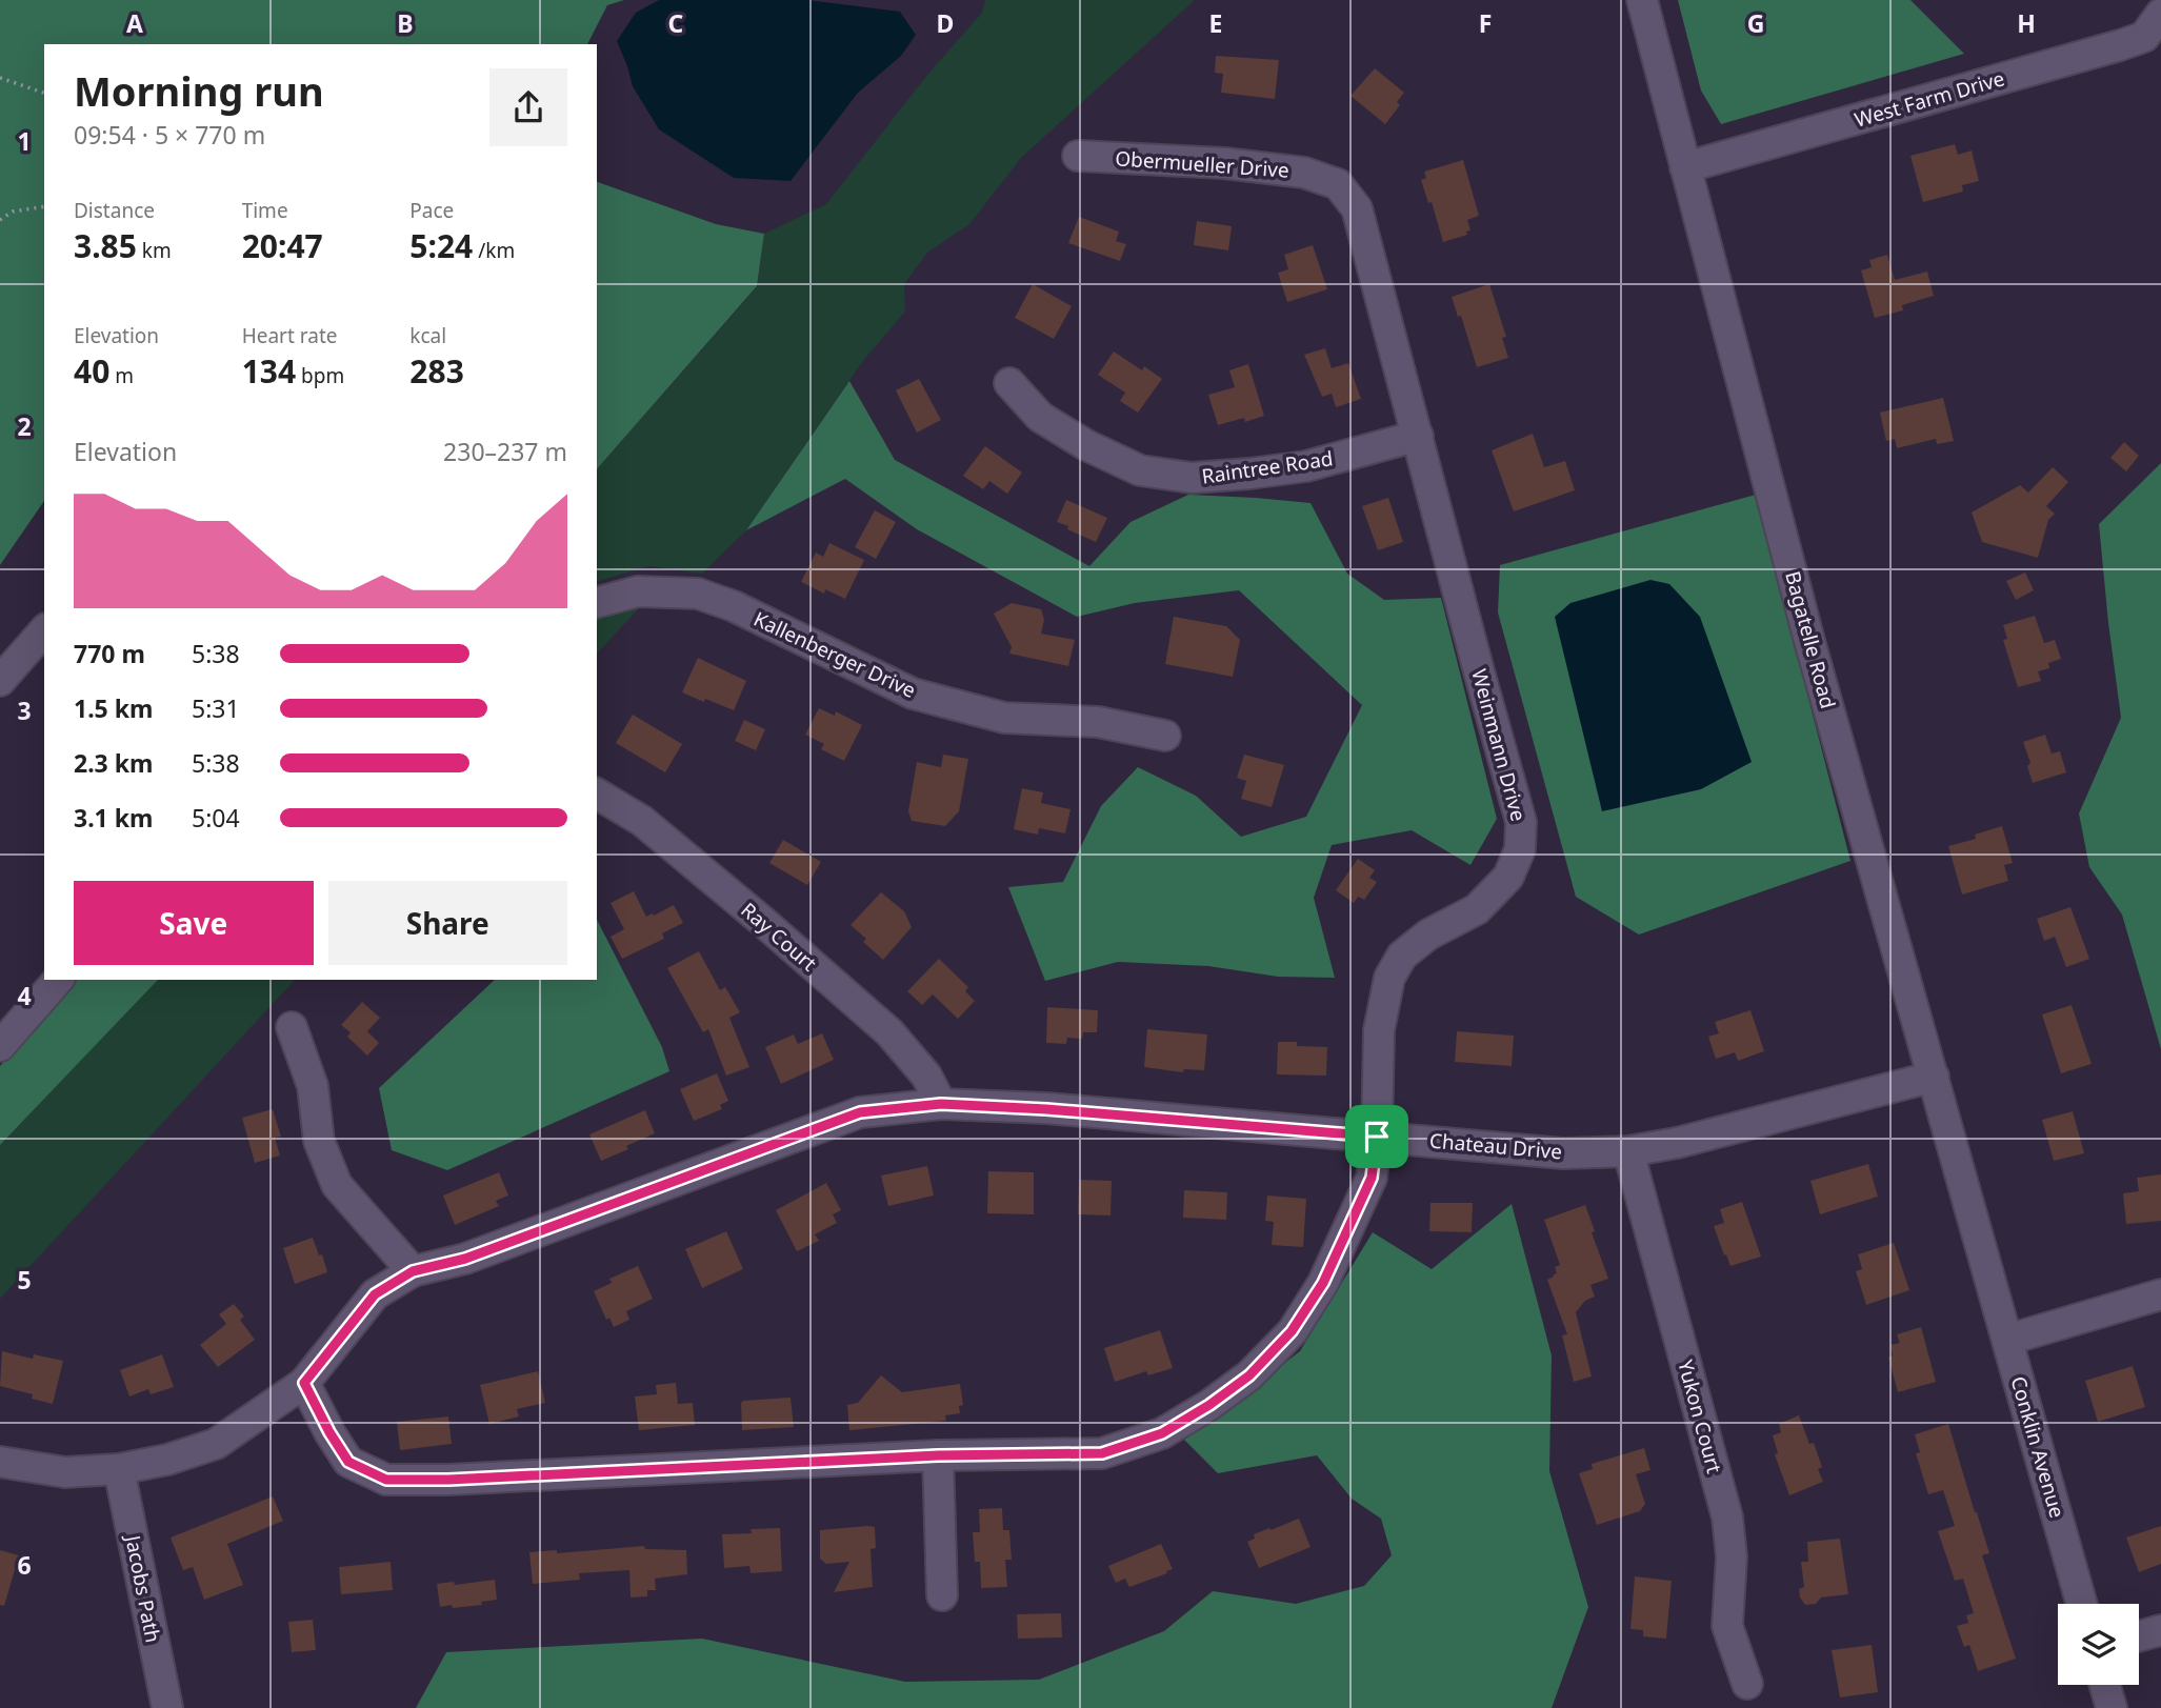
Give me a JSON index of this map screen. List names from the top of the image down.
{
  "streets": {
    "street": [
      "West Farm Drive",
      "Obermueller Drive",
      "Raintree Road",
      "Bagatelle Road",
      "Kallenberger Drive",
      "Weinmann Drive",
      "Ray Court",
      "Chateau Drive",
      "Yukon Court",
      "Conklin Avenue",
      "Jacobs Path"
    ]
  },
  "crossings": [
    ["West Farm Drive", "Bagatelle Road"],
    ["Obermueller Drive", "Weinmann Drive"],
    ["Raintree Road", "Weinmann Drive"],
    ["Bagatelle Road", "Chateau Drive"],
    ["Bagatelle Road", "Conklin Avenue"],
    ["Weinmann Drive", "Chateau Drive"],
    ["Ray Court", "Chateau Drive"],
    ["Chateau Drive", "Yukon Court"],
    ["Chateau Drive", "Jacobs Path"]
  ],
  "page": {
    "heading": ["Morning run", "09:54 · 5 × 770 m"],
    "stats": [
      ["Distance", "3.85 km"],
      ["Time", "20:47"],
      ["Pace", "5:24 /km"],
      ["Elevation", "40 m"],
      ["Heart rate", "134 bpm"],
      ["kcal", "283"]
    ],
    "chart": ["Elevation", "230–237 m"],
    "list": [
      {
        "name": "770 m",
        "note": "5:38"
      },
      {
        "name": "1.5 km",
        "note": "5:31"
      },
      {
        "name": "2.3 km",
        "note": "5:38"
      },
      {
        "name": "3.1 km",
        "note": "5:04"
      }
    ],
    "buttons": ["Save", "Share"]
  },
  "grid": {
    "columns": [
      "A",
      "B",
      "C",
      "D",
      "E",
      "F",
      "G",
      "H"
    ],
    "rows": [
      "1",
      "2",
      "3",
      "4",
      "5",
      "6"
    ]
  }
}
